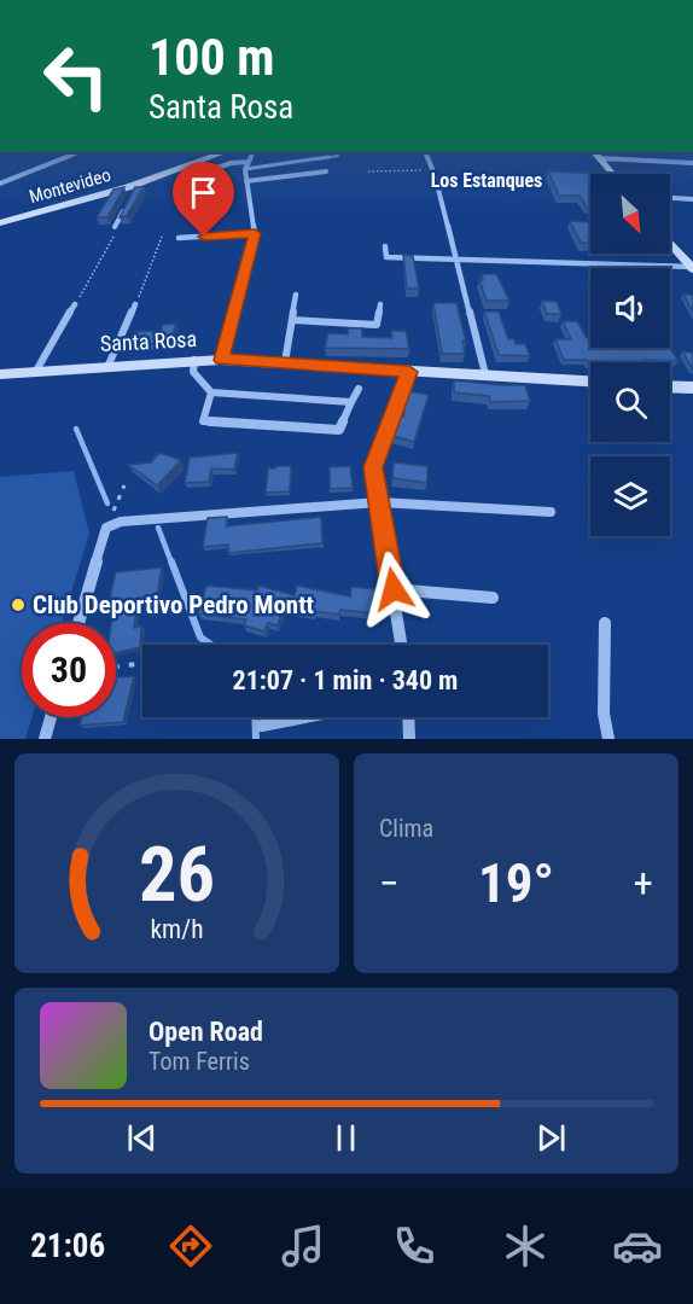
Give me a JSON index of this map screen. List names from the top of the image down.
{
  "streets": {
    "street": ["Montevideo", "Santa Rosa"]
  },
  "districts": ["Los Estanques"],
  "places": ["Club Deportivo Pedro Montt"],
  "north": "bottom right",
  "page": {
    "turn": ["100 m", "Santa Rosa"],
    "limit": "30",
    "trip": "21:07 · 1 min · 340 m",
    "tile": "Clima",
    "heat": ["−", "19°", "+"],
    "song": ["Open Road", "Tom Ferris"],
    "tabs": "21:06",
    "gauge": ["26", "km/h"]
  }
}
